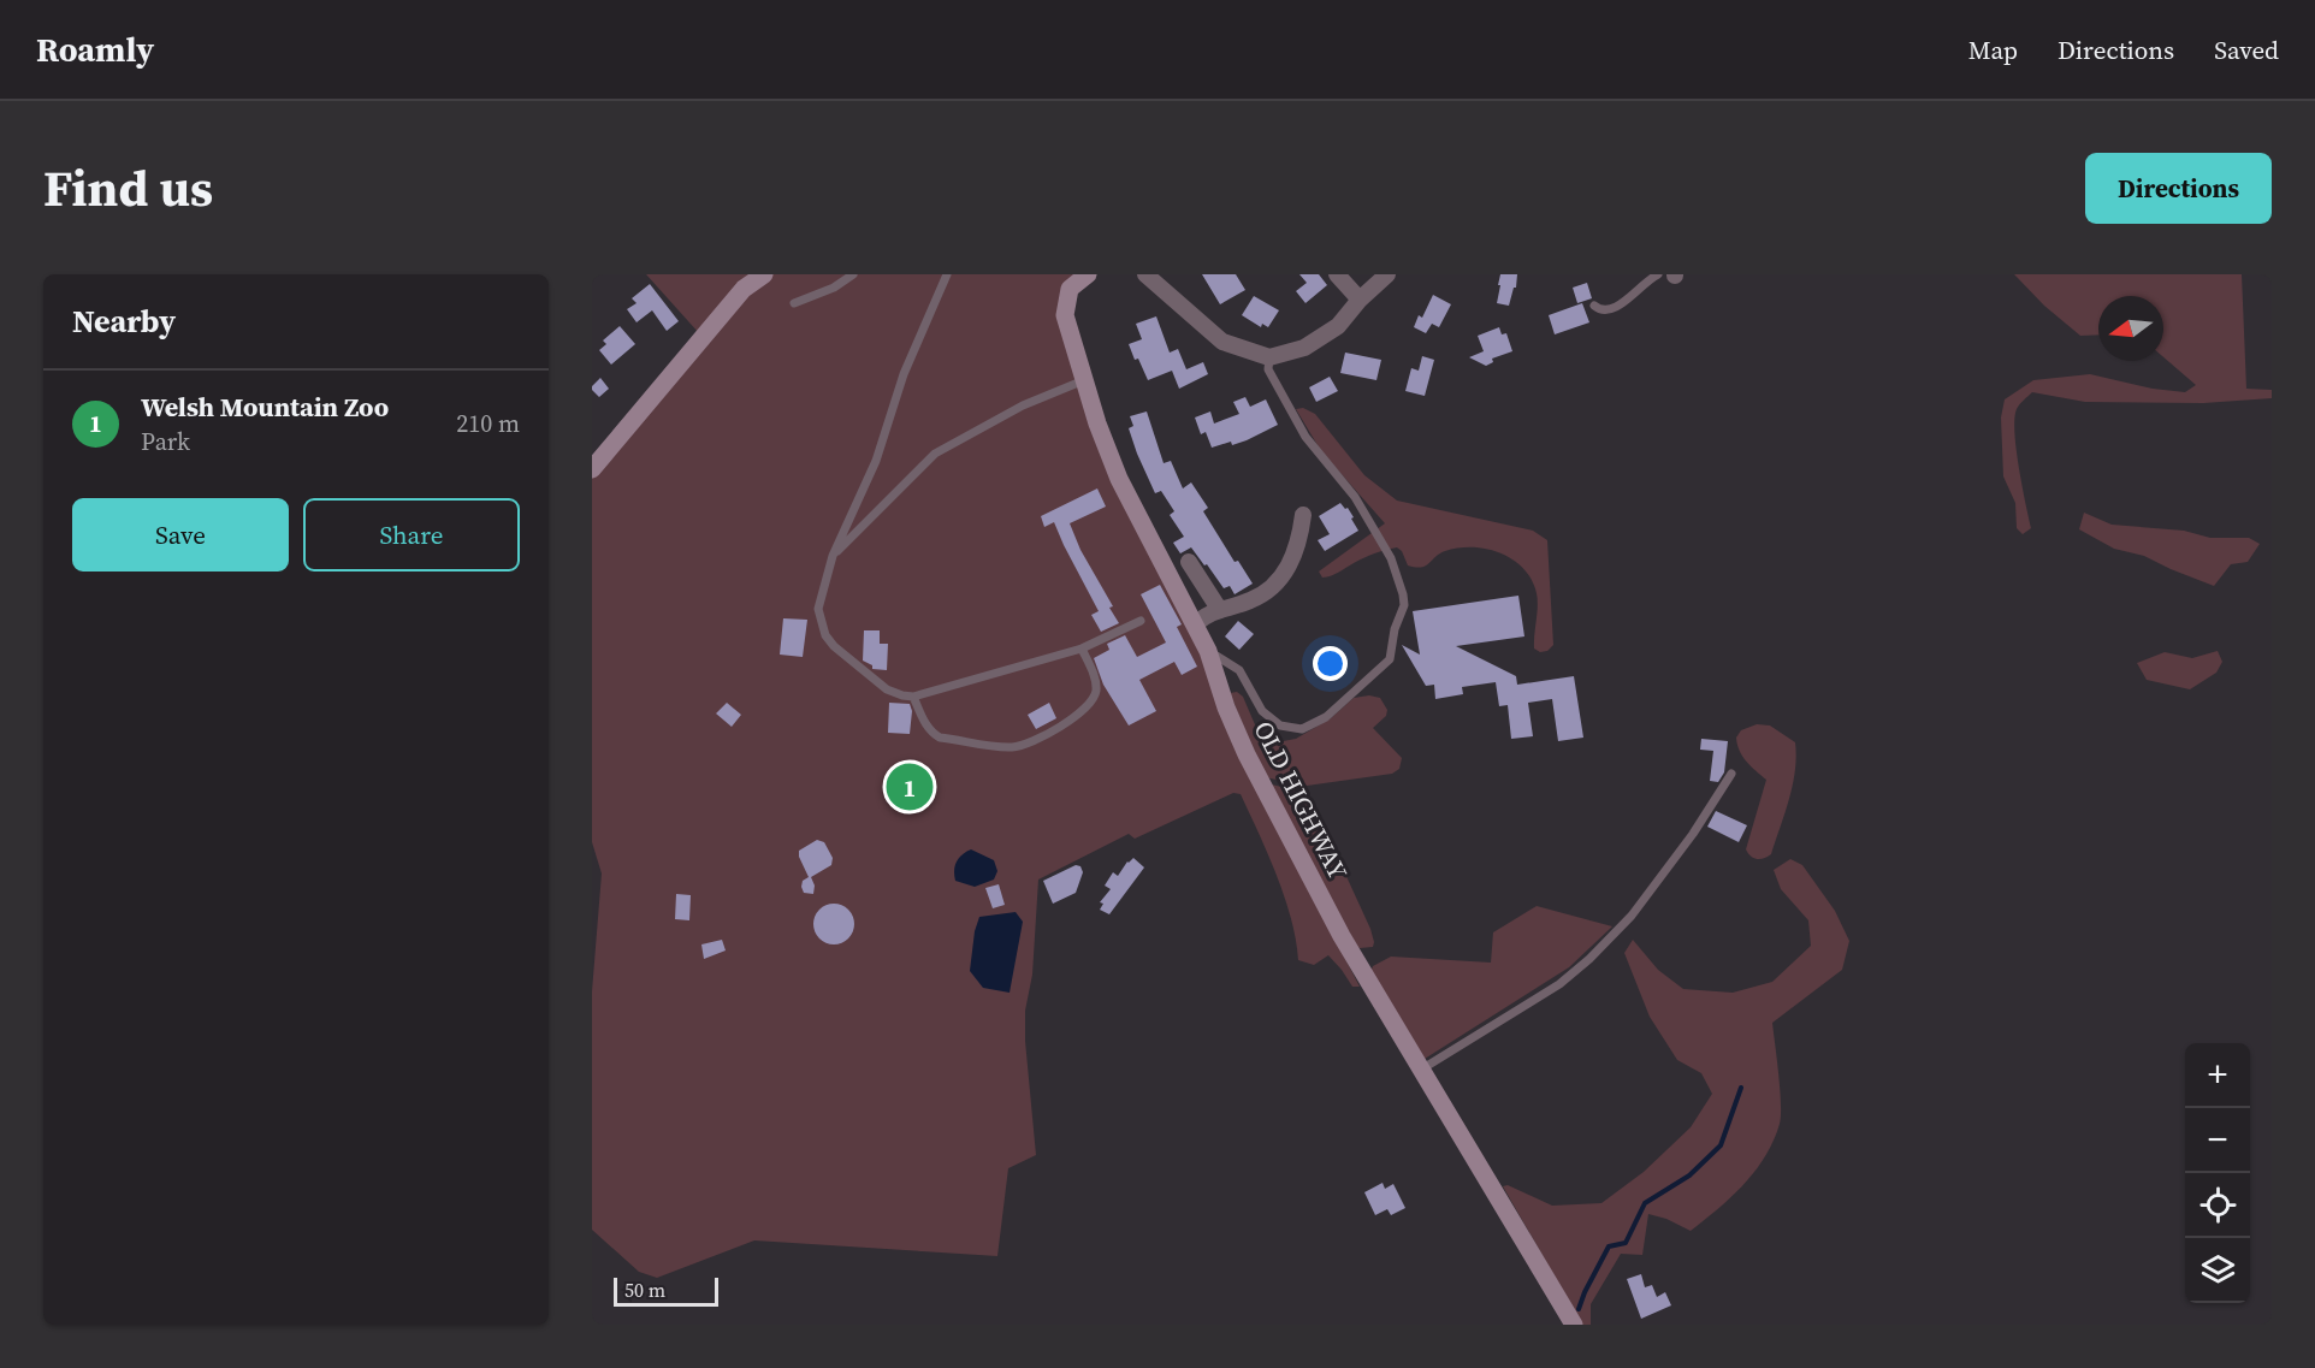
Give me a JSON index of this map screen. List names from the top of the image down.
{
  "streets": {
    "street": ["OLD HIGHWAY"]
  },
  "scale_bar": "50 m",
  "north": "left",
  "page": {
    "header": "Roamly",
    "nav": ["Map", "Directions", "Saved"],
    "title": "Find us",
    "buttons": [
      "Directions",
      ["Save", "Share"]
    ],
    "heading": "Nearby",
    "list": [
      {
        "mark": "1",
        "name": "Welsh Mountain Zoo",
        "note": "Park",
        "value": "210 m"
      }
    ],
    "pins": "1",
    "map_buttons": ["+", "−"],
    "scale": "50 m"
  }
}
